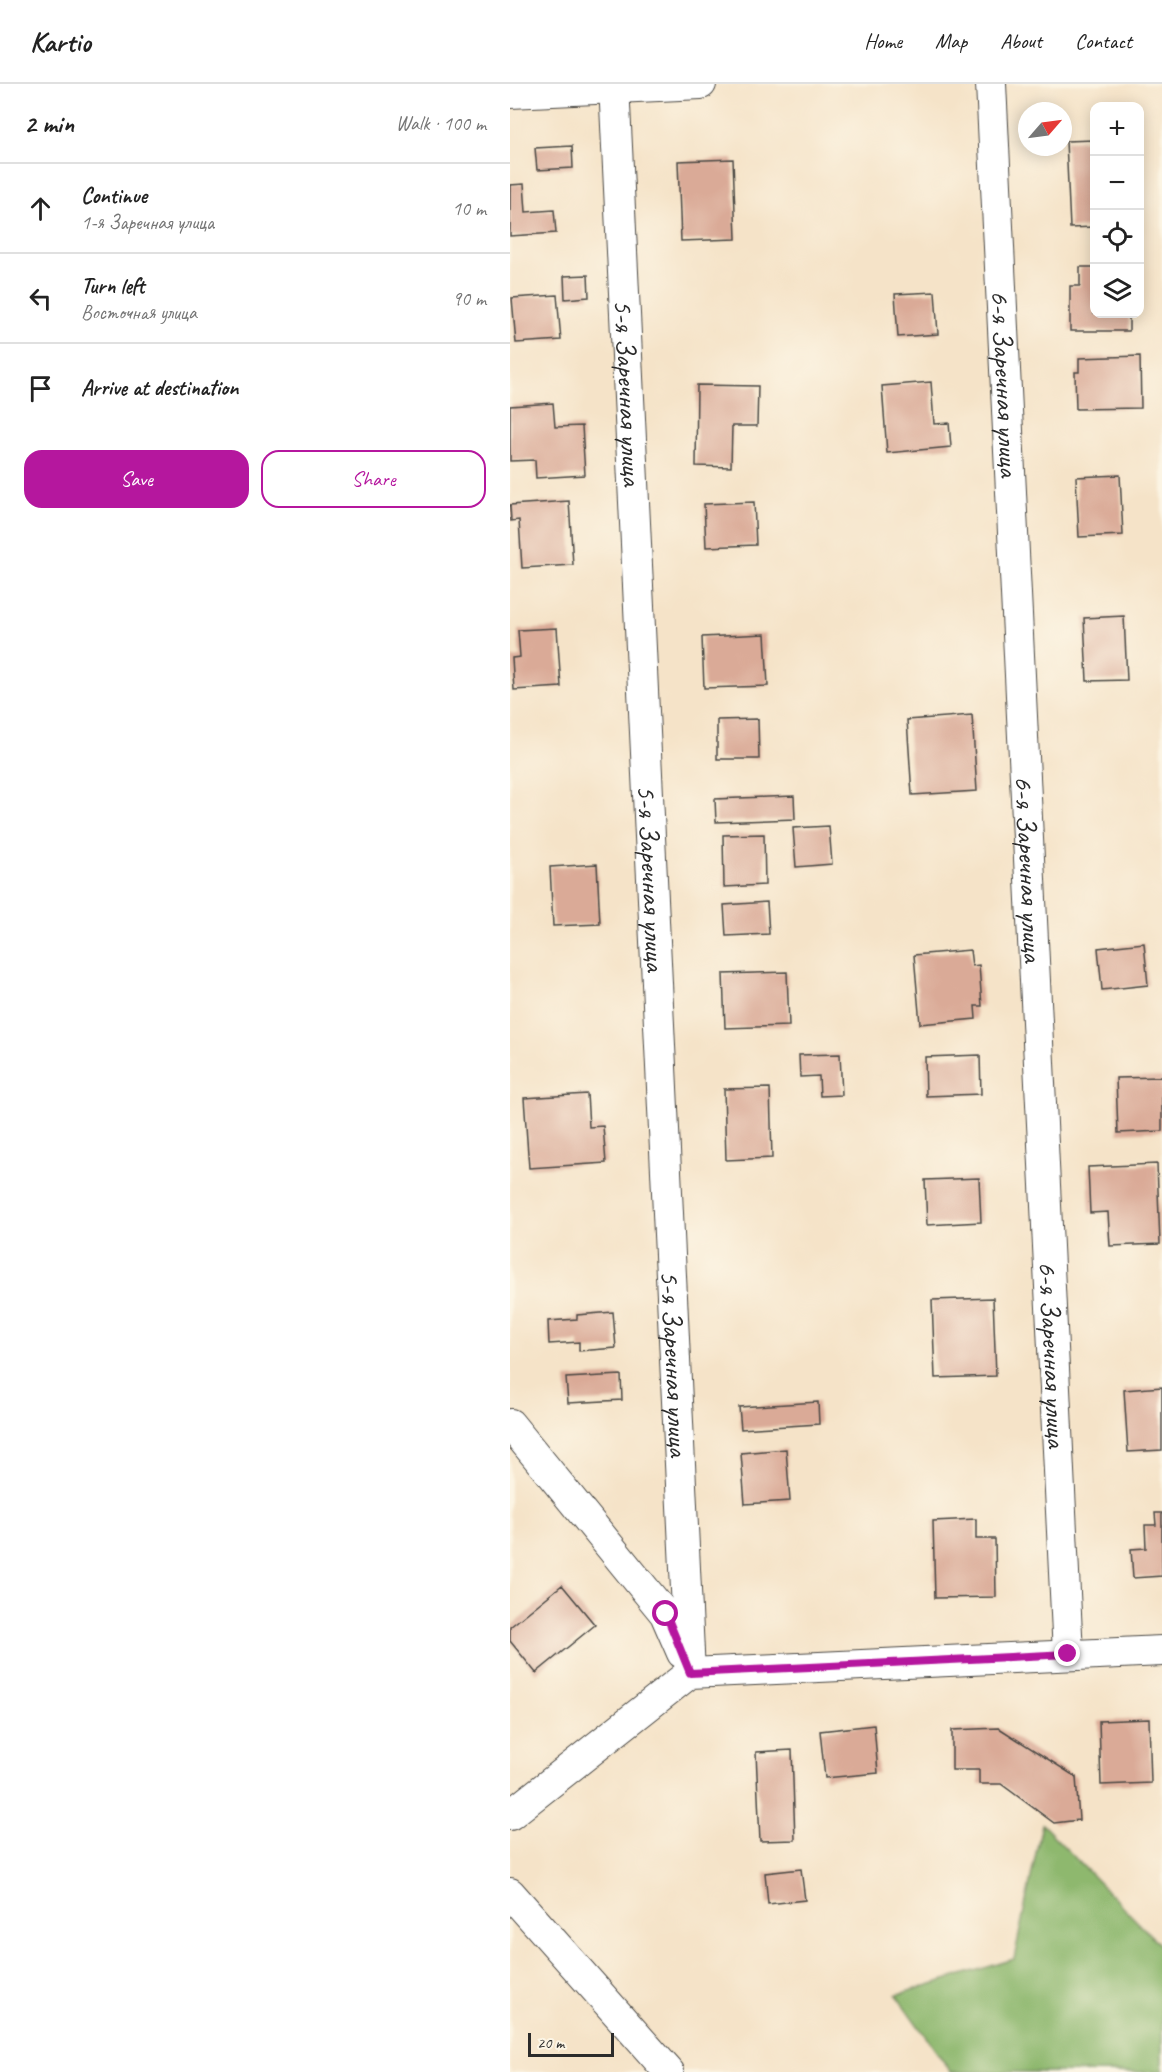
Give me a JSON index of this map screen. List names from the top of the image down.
{
  "streets": {
    "street": ["6-я Заречная улица", "5-я Заречная улица"]
  },
  "scale_bar": "20 m",
  "north": "top right",
  "page": {
    "header": "Kartio",
    "nav": [
      "Home",
      "Map",
      "About",
      "Contact"
    ],
    "heading": ["2 min", "Walk · 100 m"],
    "map_buttons": ["+", "−"],
    "list": [
      ["Continue", "1-я Заречная улица", "10 m"],
      ["Turn left", "Восточная улица", "90 m"],
      "Arrive at destination"
    ],
    "buttons": ["Save", "Share"],
    "scale": "20 m"
  }
}
